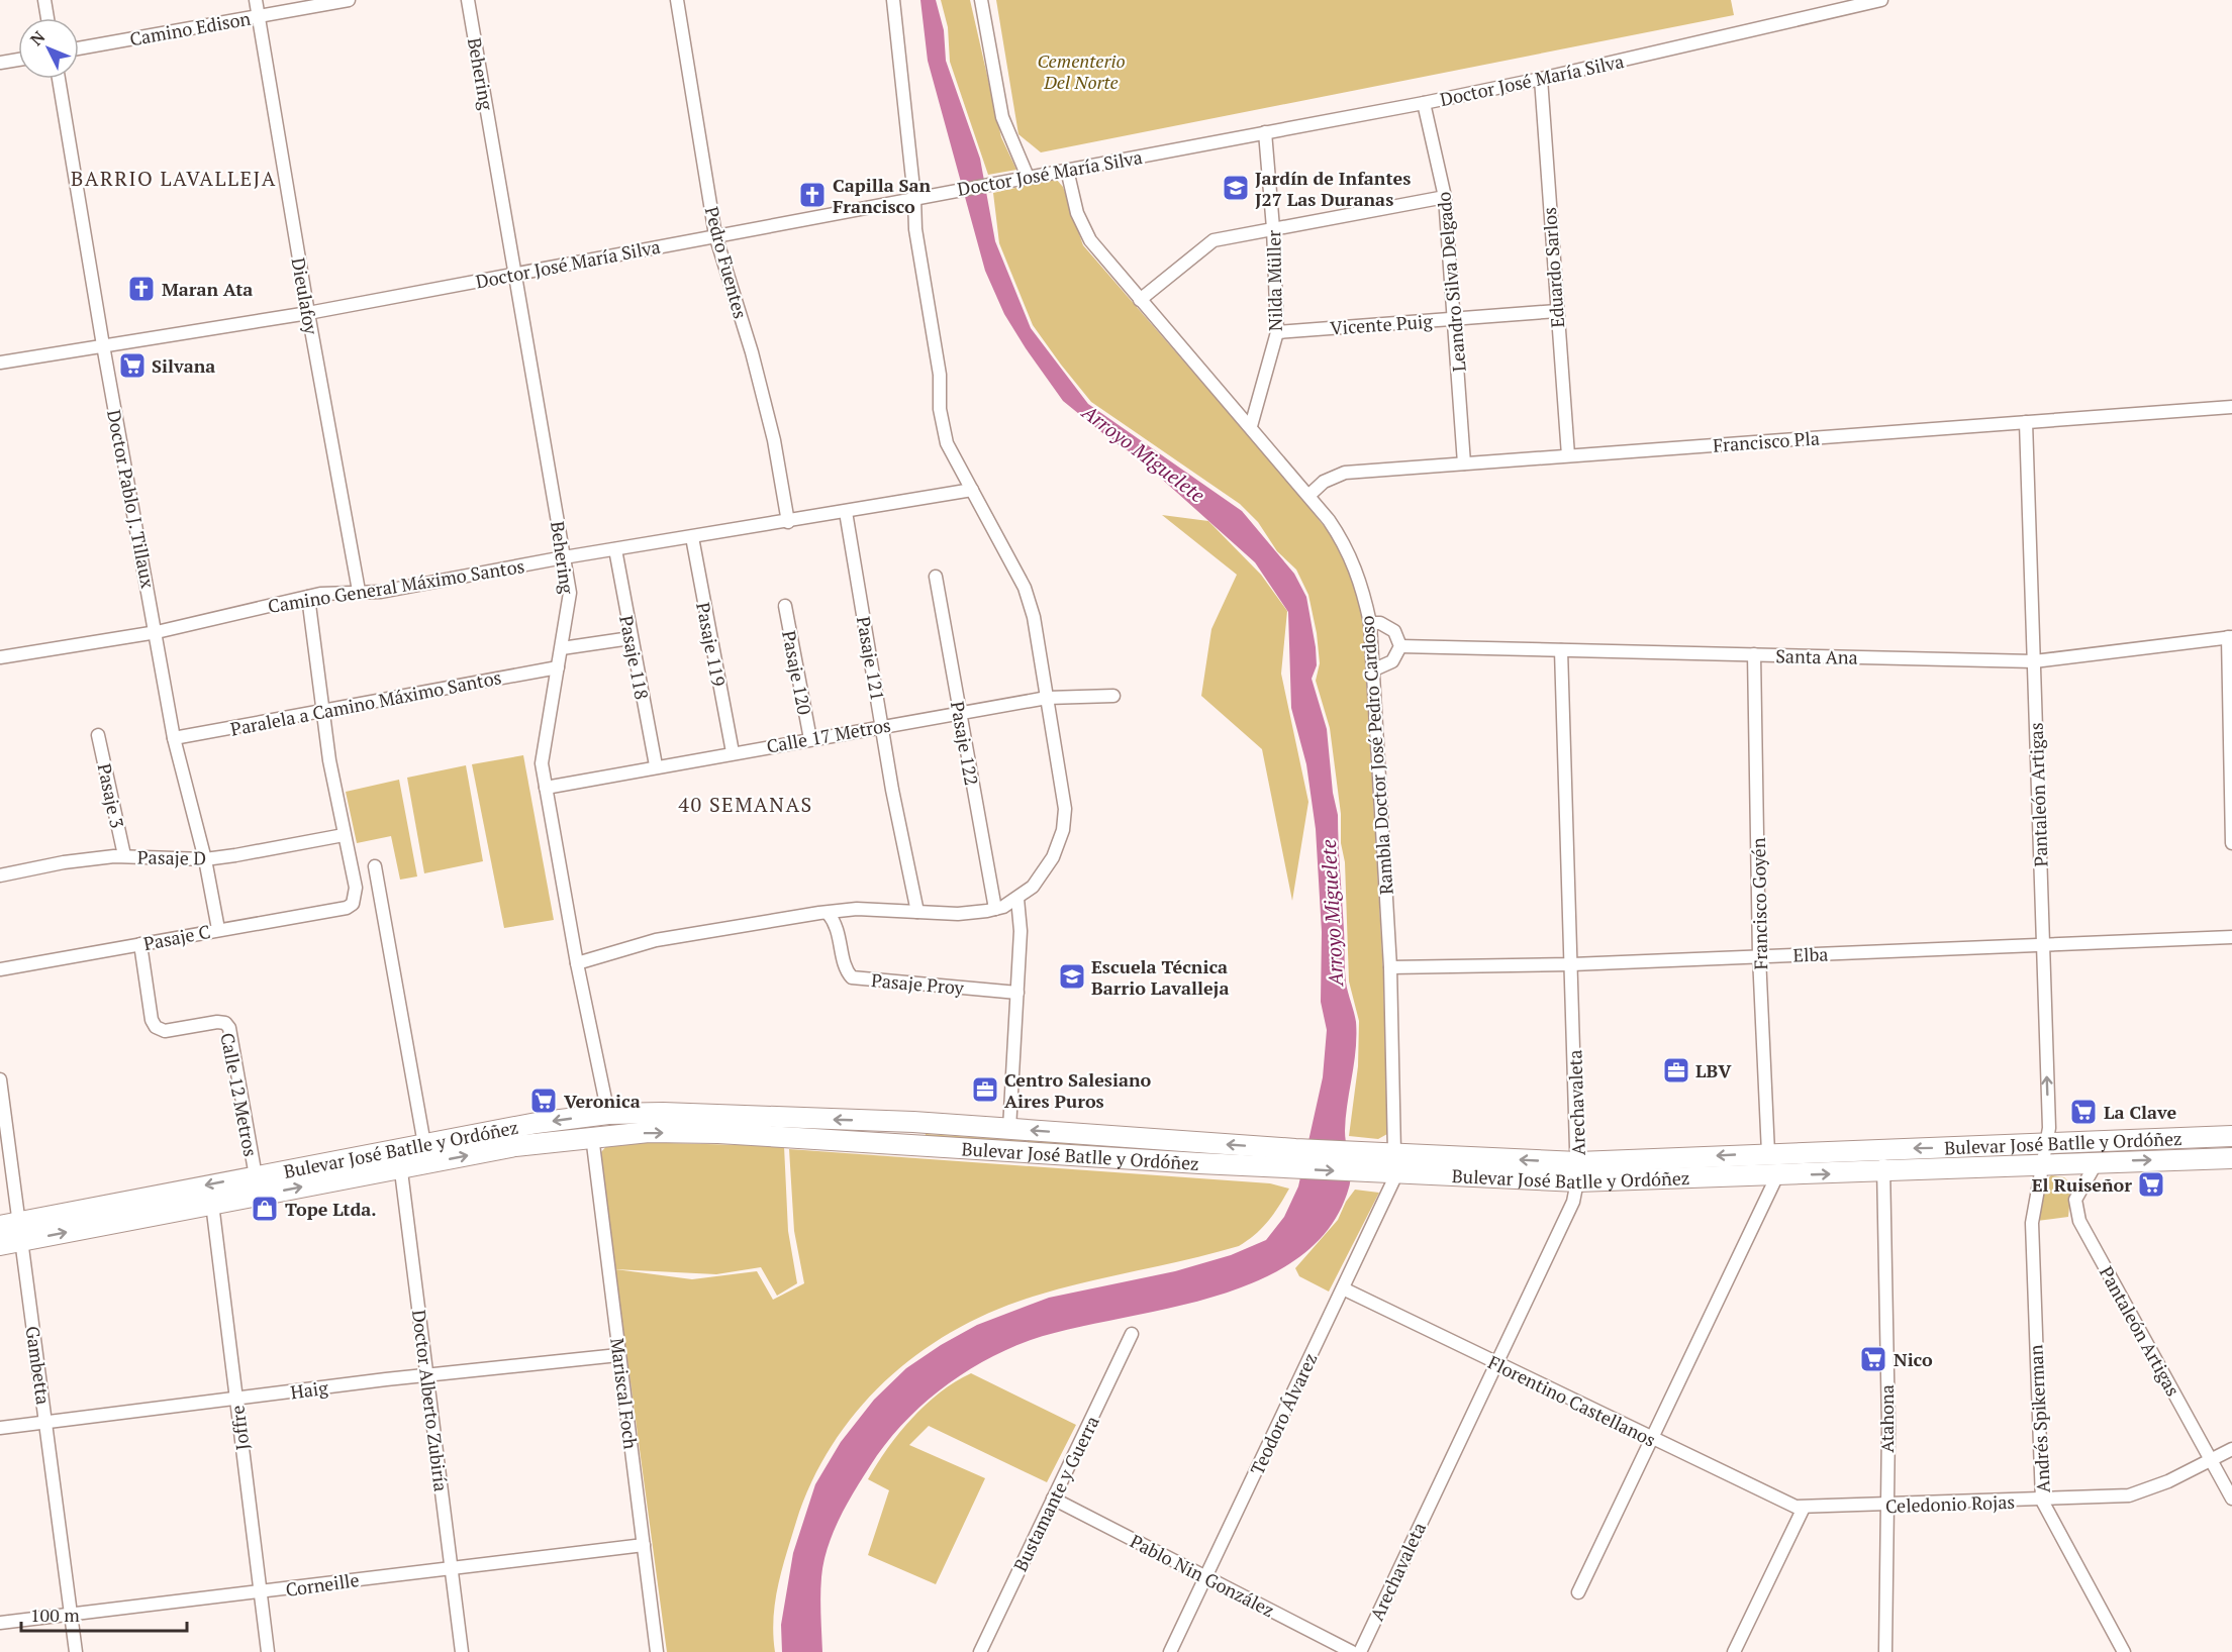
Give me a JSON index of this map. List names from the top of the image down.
{
  "streets": {
    "main road": ["Bulevar José Batlle y Ordóñez"],
    "street": [
      "Camino Edison",
      "Behering",
      "Doctor José María Silva",
      "Pedro Fuentes",
      "Eduardo Sarlos",
      "Nilda Müller",
      "Leandro Silva Delgado",
      "Dieulafoy",
      "Vicente Puig",
      "Francisco Pla",
      "Doctor Pablo J. Tillaux",
      "Camino General Máximo Santos",
      "Pasaje 119",
      "Santa Ana",
      "Pasaje 118",
      "Pasaje 121",
      "Pasaje 120",
      "Paralela a Camino Máximo Santos",
      "Calle 17 Metros",
      "Pasaje 122",
      "Rambla Doctor José Pedro Cardoso",
      "Pantaleón Artigas",
      "Pasaje 3",
      "Pasaje D",
      "Francisco Goyén",
      "Pasaje C",
      "Elba",
      "Pasaje Proy",
      "Calle 12 Metros",
      "Arechavaleta",
      "Gambetta",
      "Haig",
      "Mariscal Foch",
      "Doctor Alberto Zubiría",
      "Florentino Castellanos",
      "Teodoro Álvarez",
      "Atahona",
      "Andrés Spikerman",
      "Joffre",
      "Bustamante y Guerra",
      "Celedonio Rojas",
      "Pablo Nin González",
      "Corneille"
    ]
  },
  "crossings": [
    ["Camino Edison", "Dieulafoy"],
    ["Behering", "Doctor José María Silva"],
    ["Behering", "Camino General Máximo Santos"],
    ["Behering", "Paralela a Camino Máximo Santos"],
    ["Behering", "Calle 17 Metros"],
    ["Behering", "Bulevar José Batlle y Ordóñez"],
    ["Doctor José María Silva", "Pedro Fuentes"],
    ["Doctor José María Silva", "Eduardo Sarlos"],
    ["Doctor José María Silva", "Nilda Müller"],
    ["Doctor José María Silva", "Leandro Silva Delgado"],
    ["Doctor José María Silva", "Dieulafoy"],
    ["Doctor José María Silva", "Doctor Pablo J. Tillaux"],
    ["Doctor José María Silva", "Rambla Doctor José Pedro Cardoso"],
    ["Pedro Fuentes", "Camino General Máximo Santos"],
    ["Eduardo Sarlos", "Vicente Puig"],
    ["Eduardo Sarlos", "Francisco Pla"],
    ["Nilda Müller", "Vicente Puig"],
    ["Nilda Müller", "Rambla Doctor José Pedro Cardoso"],
    ["Leandro Silva Delgado", "Vicente Puig"],
    ["Leandro Silva Delgado", "Francisco Pla"],
    ["Dieulafoy", "Camino General Máximo Santos"],
    ["Francisco Pla", "Rambla Doctor José Pedro Cardoso"],
    ["Francisco Pla", "Pantaleón Artigas"],
    ["Doctor Pablo J. Tillaux", "Camino General Máximo Santos"],
    ["Doctor Pablo J. Tillaux", "Paralela a Camino Máximo Santos"],
    ["Doctor Pablo J. Tillaux", "Pasaje D"],
    ["Doctor Pablo J. Tillaux", "Pasaje C"],
    ["Camino General Máximo Santos", "Pasaje 119"],
    ["Camino General Máximo Santos", "Pasaje 118"],
    ["Camino General Máximo Santos", "Pasaje 121"],
    ["Pasaje 119", "Calle 17 Metros"],
    ["Santa Ana", "Pantaleón Artigas"],
    ["Santa Ana", "Francisco Goyén"],
    ["Santa Ana", "Arechavaleta"],
    ["Pasaje 118", "Calle 17 Metros"],
    ["Pasaje 121", "Calle 17 Metros"],
    ["Pasaje 120", "Calle 17 Metros"],
    ["Calle 17 Metros", "Pasaje 122"],
    ["Rambla Doctor José Pedro Cardoso", "Elba"],
    ["Rambla Doctor José Pedro Cardoso", "Bulevar José Batlle y Ordóñez"],
    ["Pantaleón Artigas", "Elba"],
    ["Pantaleón Artigas", "Bulevar José Batlle y Ordóñez"],
    ["Pantaleón Artigas", "Andrés Spikerman"],
    ["Pantaleón Artigas", "Celedonio Rojas"],
    ["Pasaje 3", "Pasaje D"],
    ["Pasaje D", "Pasaje C"],
    ["Francisco Goyén", "Elba"],
    ["Francisco Goyén", "Bulevar José Batlle y Ordóñez"],
    ["Pasaje C", "Calle 12 Metros"],
    ["Elba", "Arechavaleta"],
    ["Calle 12 Metros", "Bulevar José Batlle y Ordóñez"],
    ["Arechavaleta", "Bulevar José Batlle y Ordóñez"],
    ["Arechavaleta", "Florentino Castellanos"],
    ["Bulevar José Batlle y Ordóñez", "Gambetta"],
    ["Bulevar José Batlle y Ordóñez", "Mariscal Foch"],
    ["Bulevar José Batlle y Ordóñez", "Doctor Alberto Zubiría"],
    ["Bulevar José Batlle y Ordóñez", "Teodoro Álvarez"],
    ["Bulevar José Batlle y Ordóñez", "Atahona"],
    ["Bulevar José Batlle y Ordóñez", "Andrés Spikerman"],
    ["Bulevar José Batlle y Ordóñez", "Joffre"],
    ["Gambetta", "Haig"],
    ["Gambetta", "Corneille"],
    ["Haig", "Mariscal Foch"],
    ["Haig", "Doctor Alberto Zubiría"],
    ["Haig", "Joffre"],
    ["Mariscal Foch", "Corneille"],
    ["Doctor Alberto Zubiría", "Corneille"],
    ["Florentino Castellanos", "Teodoro Álvarez"],
    ["Florentino Castellanos", "Celedonio Rojas"],
    ["Teodoro Álvarez", "Pablo Nin González"],
    ["Atahona", "Celedonio Rojas"],
    ["Andrés Spikerman", "Celedonio Rojas"],
    ["Joffre", "Corneille"],
    ["Bustamante y Guerra", "Pablo Nin González"]
  ],
  "districts": ["BARRIO LAVALLEJA", "40 SEMANAS"],
  "water": ["Arroyo Miguelete"],
  "parks": ["Cementerio Del Norte"],
  "places": {
    "school or university": ["Jardín de Infantes J27 Las Duranas", "Escuela Técnica Barrio Lavalleja"],
    "church": ["Capilla San Francisco", "Maran Ata"],
    "supermarket": [
      "Silvana",
      "Veronica",
      "La Clave",
      "El Ruiseñor",
      "Nico"
    ],
    "office": ["LBV", "Centro Salesiano Aires Puros"],
    "shop": ["Tope Ltda."]
  },
  "scale_bar": "100 m",
  "north": "top left"
}
